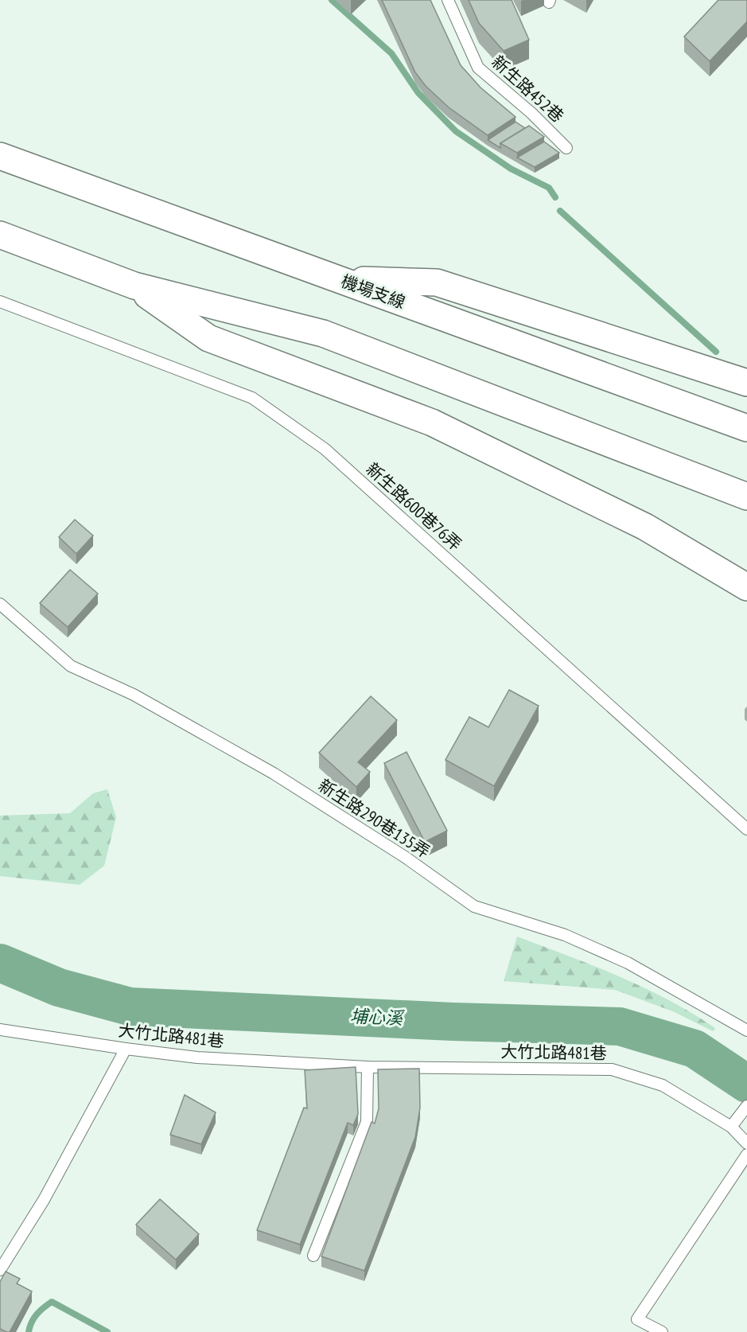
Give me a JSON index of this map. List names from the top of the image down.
{
  "streets": {
    "highway": ["機場支線"],
    "lane": [
      "新生路452巷",
      "新生路600巷76弄",
      "新生路290巷135弄",
      "大竹北路481巷"
    ]
  },
  "water": ["埔心溪"]
}
